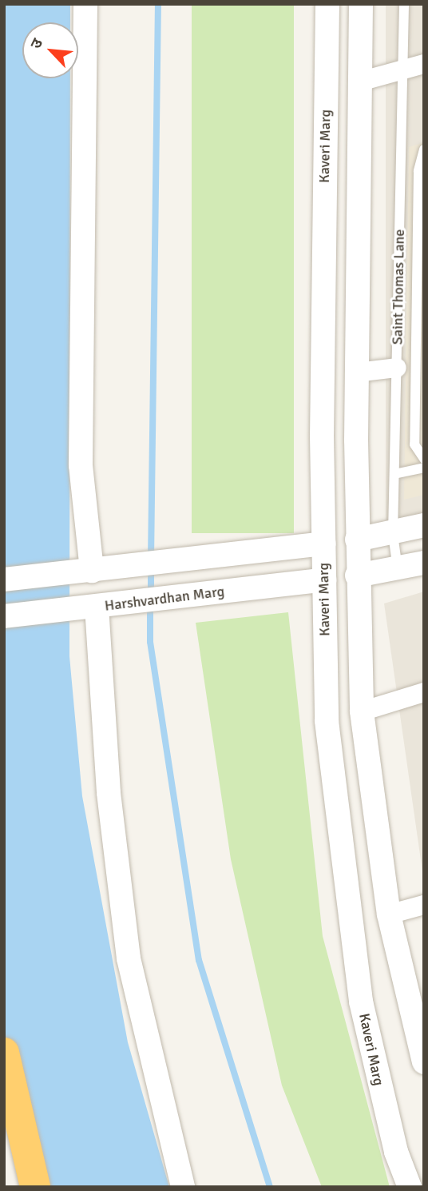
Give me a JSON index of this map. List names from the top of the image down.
{
  "streets": {
    "street": ["Kaveri Marg", "Harshvardhan Marg"],
    "lane": ["Saint Thomas Lane"]
  },
  "crossings": [
    ["Kaveri Marg", "Harshvardhan Marg"]
  ],
  "north": "top left"
}
